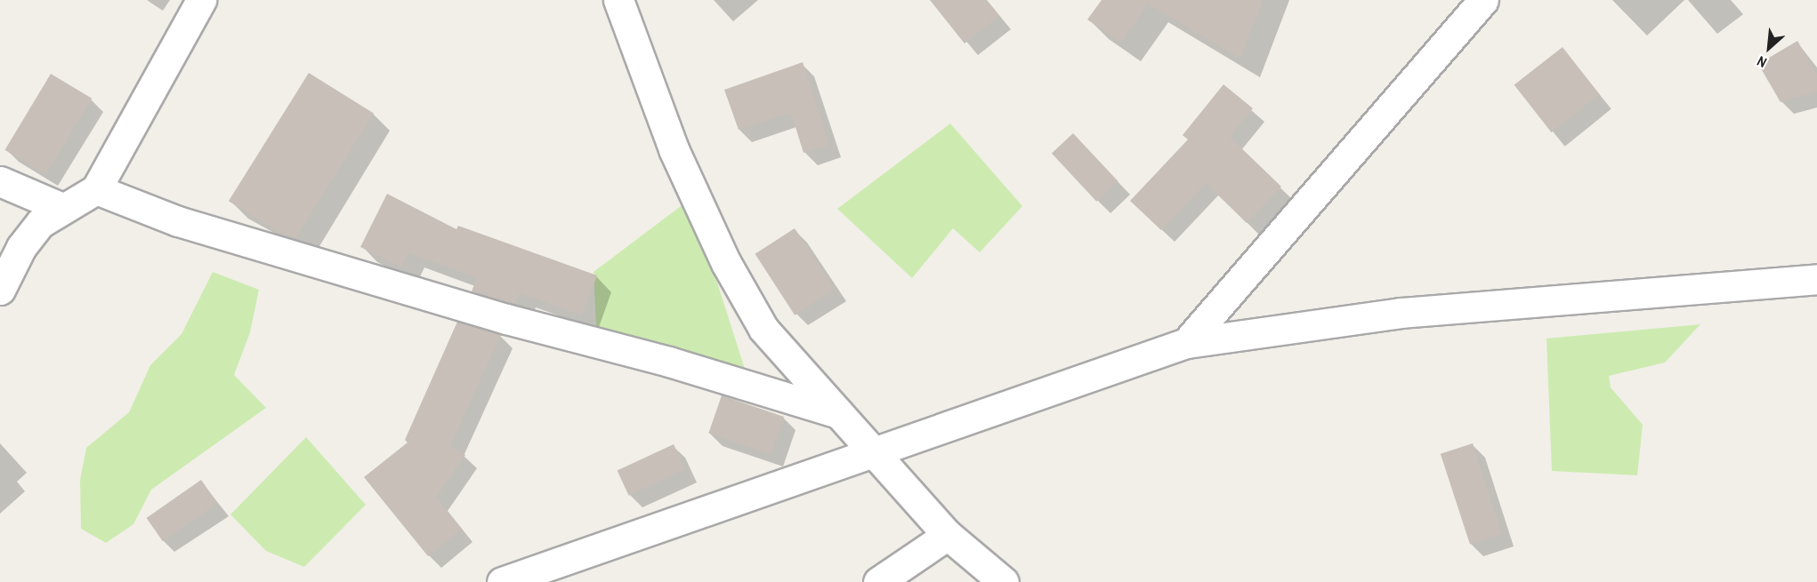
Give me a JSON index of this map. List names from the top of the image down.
{
  "north": "bottom left"
}
